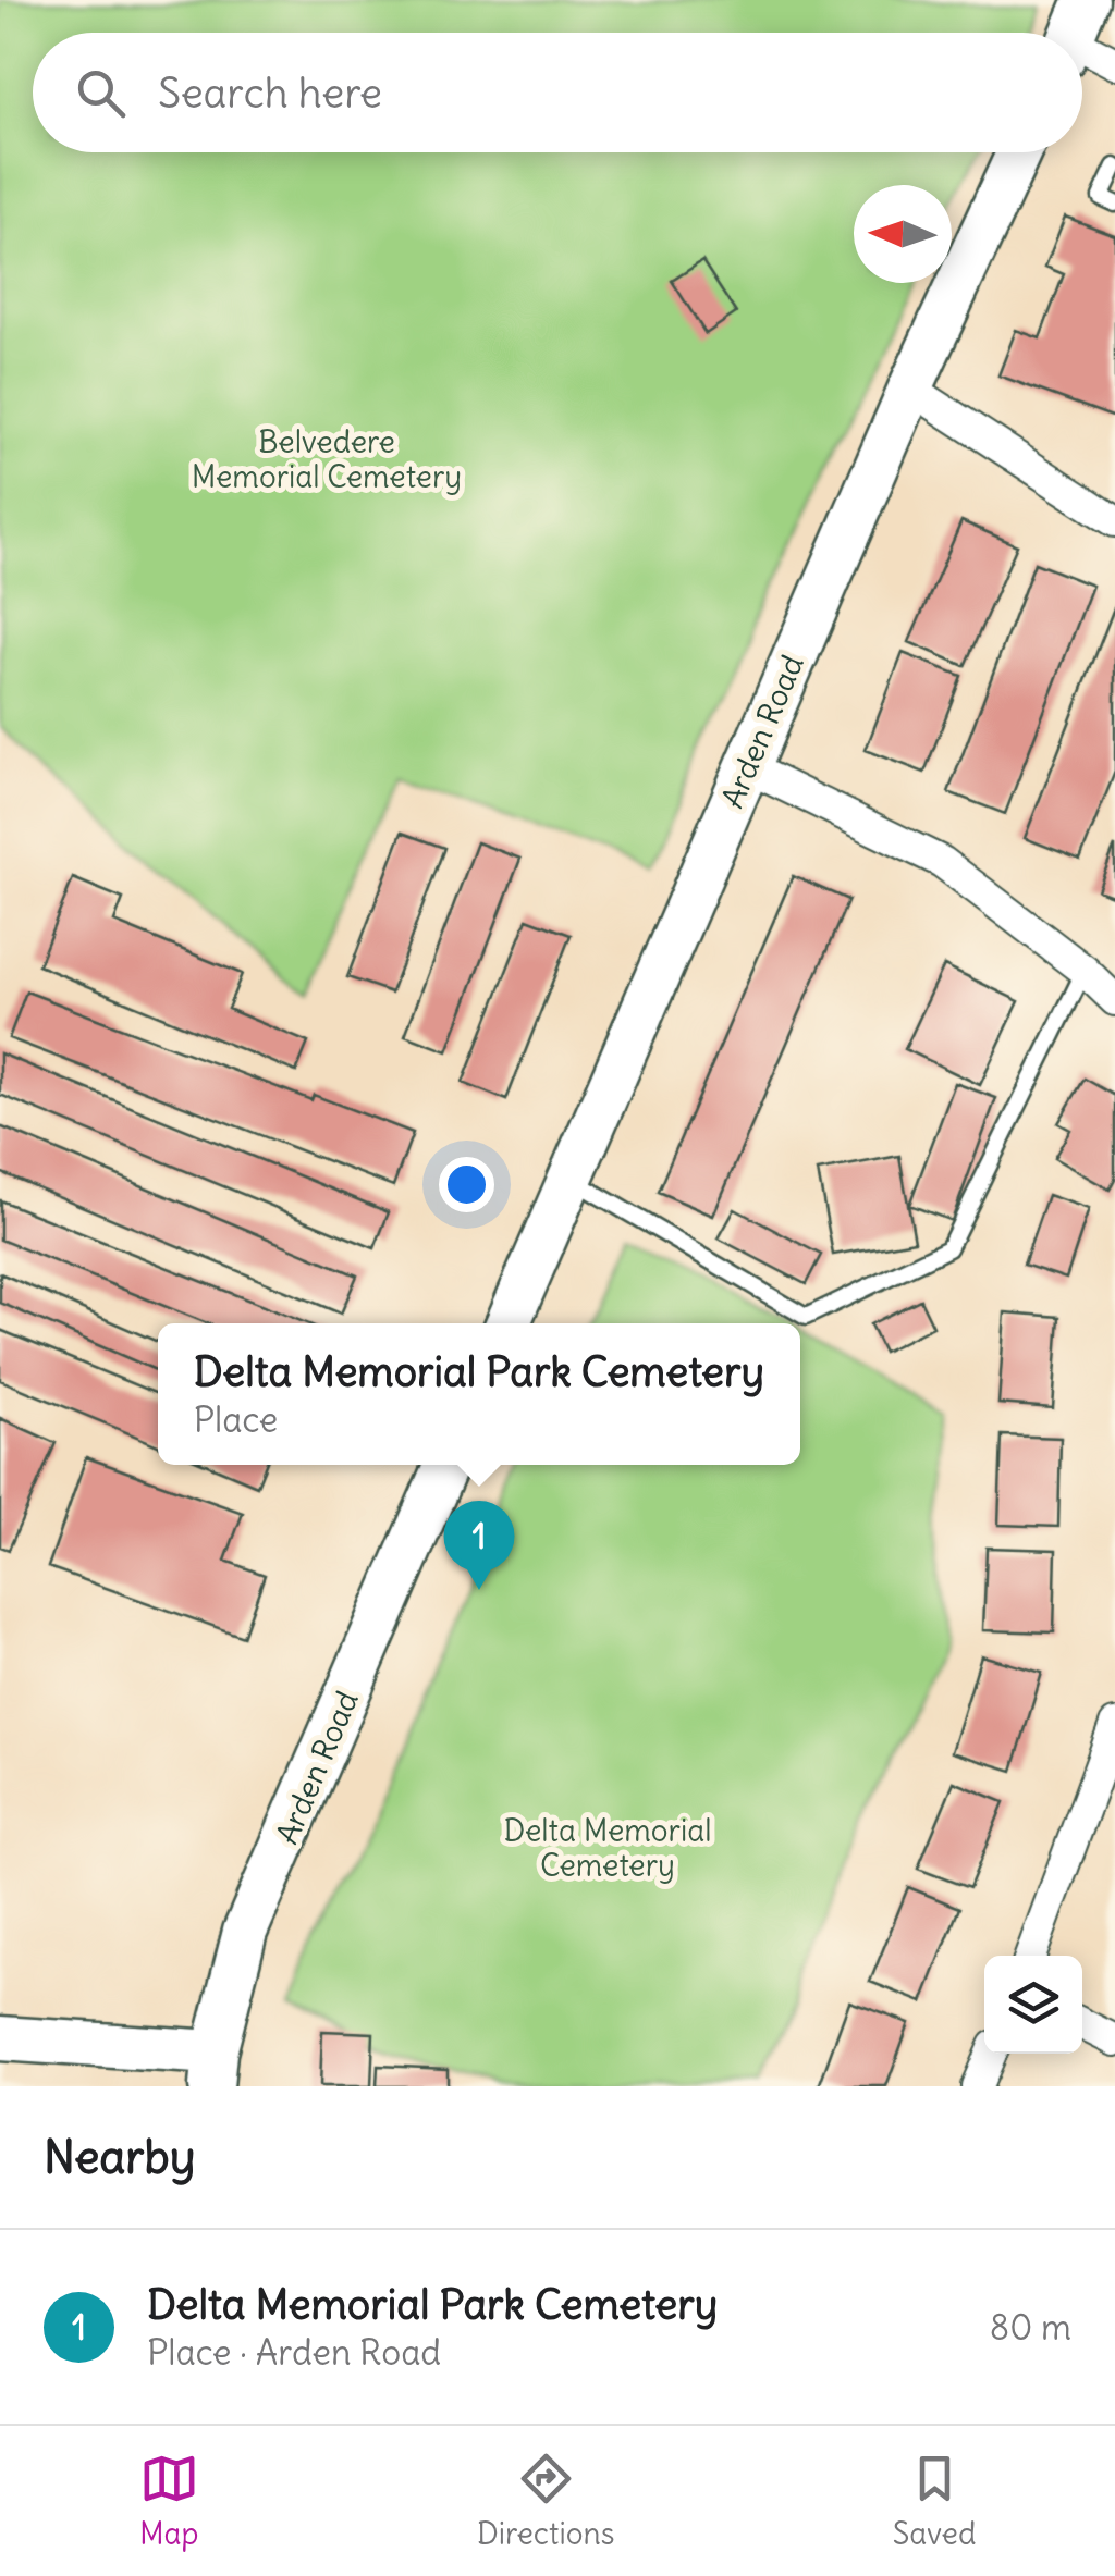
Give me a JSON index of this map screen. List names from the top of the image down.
{
  "streets": {
    "main road": ["Arden Road"]
  },
  "parks": ["Belvedere Memorial Cemetery", "Delta Memorial Cemetery"],
  "north": "left",
  "page": {
    "search": "Search here",
    "popup": ["Delta Memorial Park Cemetery", "Place"],
    "pins": "1",
    "heading": "Nearby",
    "list": [
      {
        "mark": "1",
        "name": "Delta Memorial Park Cemetery",
        "note": "Place · Arden Road",
        "value": "80 m"
      }
    ],
    "nav": ["Map", "Directions", "Saved"]
  }
}
